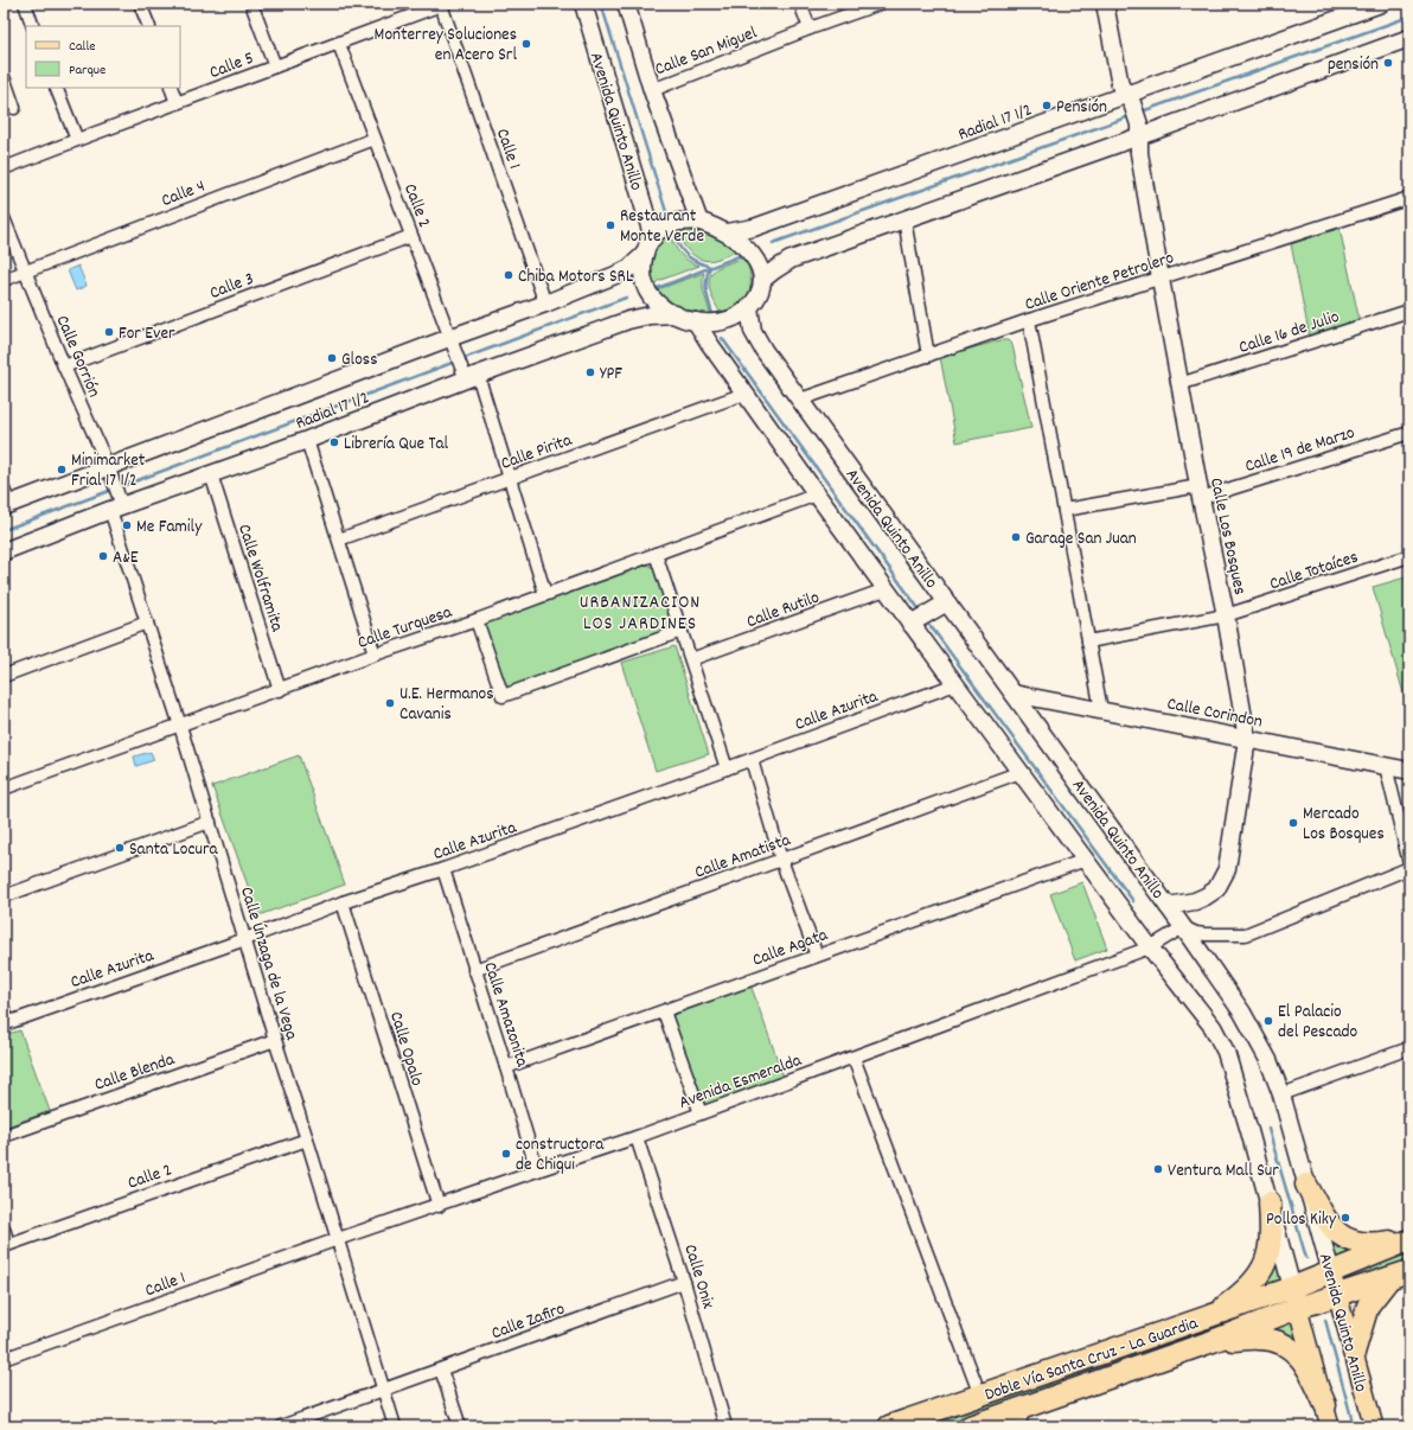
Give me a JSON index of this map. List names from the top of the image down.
{
  "streets": {
    "highway": ["Doble Vía Santa Cruz - La Guardia"],
    "main road": [
      "Avenida Quinto Anillo",
      "Radial 17 1/2",
      "Calle Los Bosques",
      "Calle Corindon"
    ],
    "street": [
      "Calle San Miguel",
      "Calle 5",
      "Calle 1",
      "Calle 4",
      "Calle 2",
      "Calle Oriente Petrolero",
      "Calle 3",
      "Calle 16 de Julio",
      "Calle Gorrión",
      "Calle 19 de Marzo",
      "Calle Pirita",
      "Calle Totaíces",
      "Calle Wolframita",
      "Calle Rutilo",
      "Calle Turquesa",
      "Calle Azurita",
      "Calle Amatista",
      "Calle Agata",
      "Calle Únzaga de la Vega",
      "Calle Amazonita",
      "Calle Opalo",
      "Calle Blenda",
      "Avenida Esmeralda",
      "Calle Onix",
      "Calle Zafiro"
    ]
  },
  "crossings": [
    ["Calle 5", "Calle 1"],
    ["Calle 5", "Calle 2"],
    ["Avenida Quinto Anillo", "Radial 17 1/2"],
    ["Avenida Quinto Anillo", "Calle Oriente Petrolero"],
    ["Avenida Quinto Anillo", "Calle Los Bosques"],
    ["Avenida Quinto Anillo", "Calle Corindon"],
    ["Radial 17 1/2", "Calle 1"],
    ["Radial 17 1/2", "Calle 2"],
    ["Radial 17 1/2", "Calle Gorrión"],
    ["Radial 17 1/2", "Calle Los Bosques"],
    ["Radial 17 1/2", "Calle Wolframita"],
    ["Radial 17 1/2", "Calle Únzaga de la Vega"],
    ["Calle 1", "Calle Únzaga de la Vega"],
    ["Calle 1", "Avenida Esmeralda"],
    ["Calle 4", "Calle 2"],
    ["Calle 4", "Calle Gorrión"],
    ["Calle 2", "Calle 3"],
    ["Calle 2", "Calle Pirita"],
    ["Calle 2", "Calle Turquesa"],
    ["Calle 2", "Calle Únzaga de la Vega"],
    ["Calle Oriente Petrolero", "Calle Los Bosques"],
    ["Calle 3", "Calle Gorrión"],
    ["Calle 16 de Julio", "Calle Los Bosques"],
    ["Calle Gorrión", "Calle Únzaga de la Vega"],
    ["Calle 19 de Marzo", "Calle Los Bosques"],
    ["Calle Los Bosques", "Calle Totaíces"],
    ["Calle Los Bosques", "Calle Corindon"],
    ["Calle Wolframita", "Calle Turquesa"],
    ["Calle Turquesa", "Calle Únzaga de la Vega"],
    ["Calle Azurita", "Calle Únzaga de la Vega"],
    ["Calle Azurita", "Calle Amazonita"],
    ["Calle Azurita", "Calle Opalo"],
    ["Calle Amatista", "Calle Amazonita"],
    ["Calle Agata", "Calle Amazonita"],
    ["Calle Únzaga de la Vega", "Calle Blenda"],
    ["Calle Únzaga de la Vega", "Avenida Esmeralda"],
    ["Calle Únzaga de la Vega", "Calle Zafiro"],
    ["Calle Amazonita", "Avenida Esmeralda"],
    ["Calle Opalo", "Avenida Esmeralda"],
    ["Avenida Esmeralda", "Calle Onix"],
    ["Calle Onix", "Calle Zafiro"]
  ],
  "districts": ["URBANIZACION LOS JARDINES"],
  "places": [
    "Monterrey Soluciones en Acero Srl",
    "pensión",
    "Pensión",
    "Restaurant Monte Verde",
    "Chiba Motors SRL",
    "For Ever",
    "Gloss",
    "YPF",
    "Librería Que Tal",
    "Minimarket Frial 17 1/2",
    "Me Family",
    "Garage San Juan",
    "A&E",
    "U.E. Hermanos Cavanis",
    "Mercado Los Bosques",
    "Santa Locura",
    "El Palacio del Pescado",
    "constructora de Chiqui",
    "Ventura Mall Sur",
    "Pollos Kiky"
  ],
  "legend": ["Calle", "Parque"]
}
